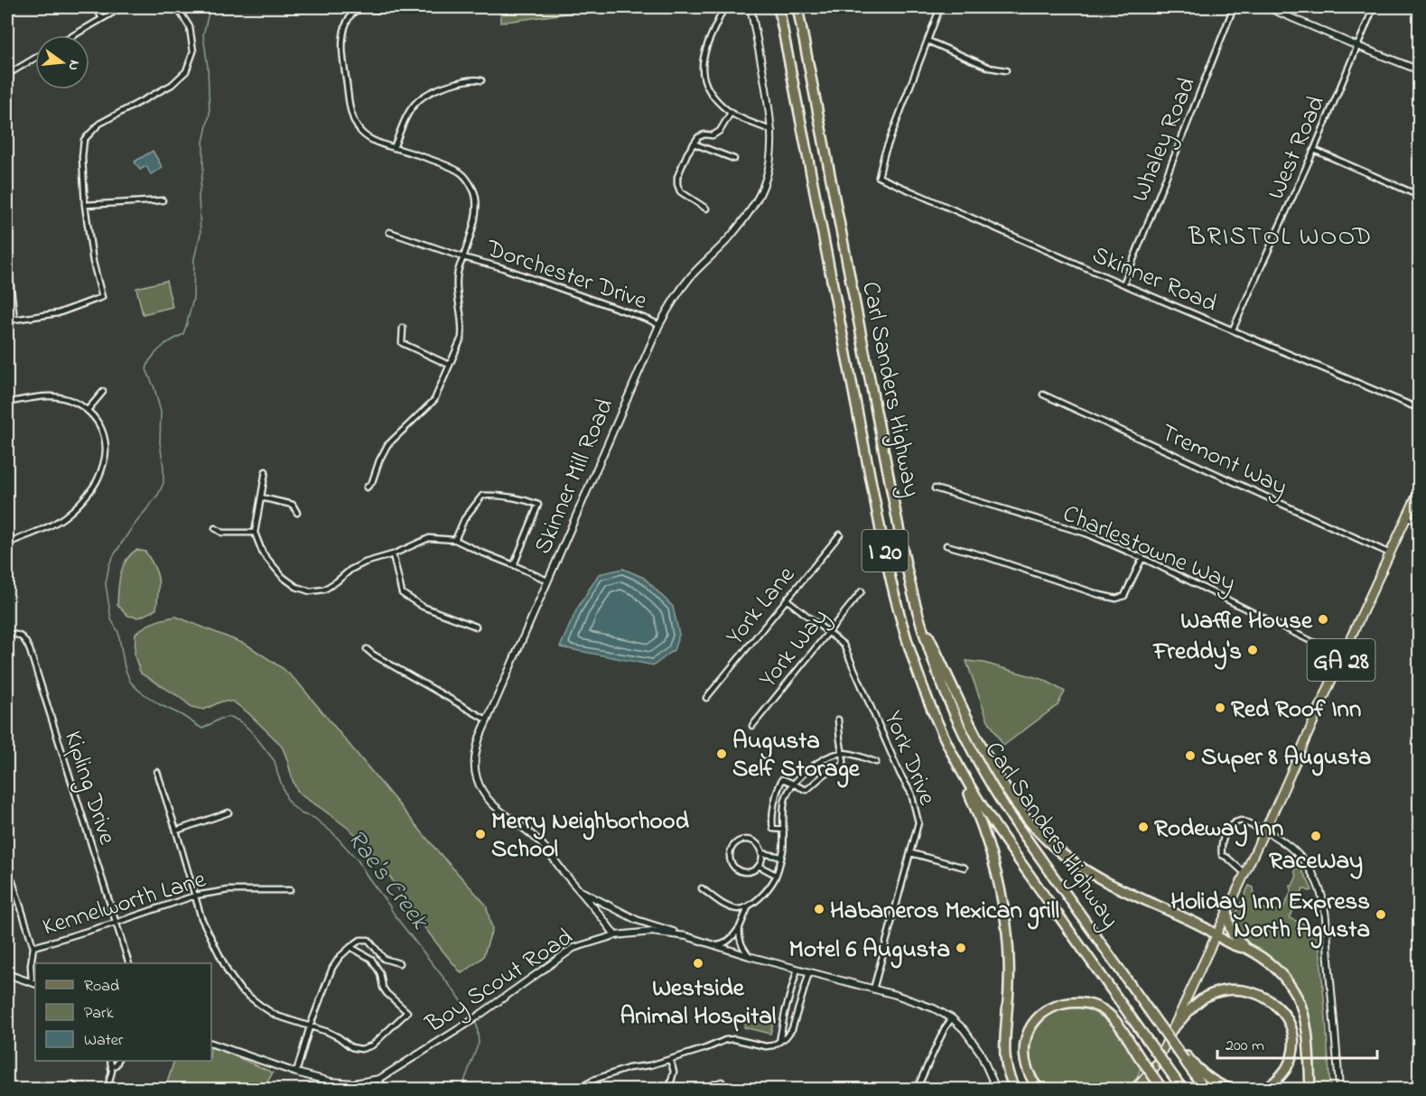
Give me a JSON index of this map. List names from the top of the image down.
{
  "streets": {
    "highway": ["Carl Sanders Highway", "I 20"],
    "main road": ["GA 28"],
    "street": [
      "Whaley Road",
      "West Road",
      "Dorchester Drive",
      "Skinner Road",
      "Tremont Way",
      "Skinner Mill Road",
      "Charlestowne Way",
      "York Lane",
      "York Way",
      "York Drive",
      "Kipling Drive",
      "Kennelworth Lane",
      "Boy Scout Road"
    ]
  },
  "crossings": [
    ["Whaley Road", "Skinner Road"],
    ["West Road", "Skinner Road"],
    ["Dorchester Drive", "Skinner Mill Road"],
    ["Tremont Way", "GA 28"],
    ["Skinner Mill Road", "Boy Scout Road"],
    ["Charlestowne Way", "GA 28"],
    ["York Lane", "York Drive"],
    ["York Way", "York Drive"],
    ["York Drive", "Boy Scout Road"],
    ["Kipling Drive", "Kennelworth Lane"]
  ],
  "districts": ["BRISTOL WOOD"],
  "water": ["Rae's Creek"],
  "places": [
    "Waffle House",
    "Freddy's",
    "Red Roof Inn",
    "Augusta Self Storage",
    "Super 8 Augusta",
    "Rodeway Inn",
    "Merry Neighborhood School",
    "RaceWay",
    "Habaneros Mexican grill",
    "Holiday Inn Express North Agusta",
    "Motel 6 Augusta",
    "Westside Animal Hospital"
  ],
  "legend": ["Road", "Park", "Water"],
  "scale_bar": "200 m",
  "north": "right"
}
